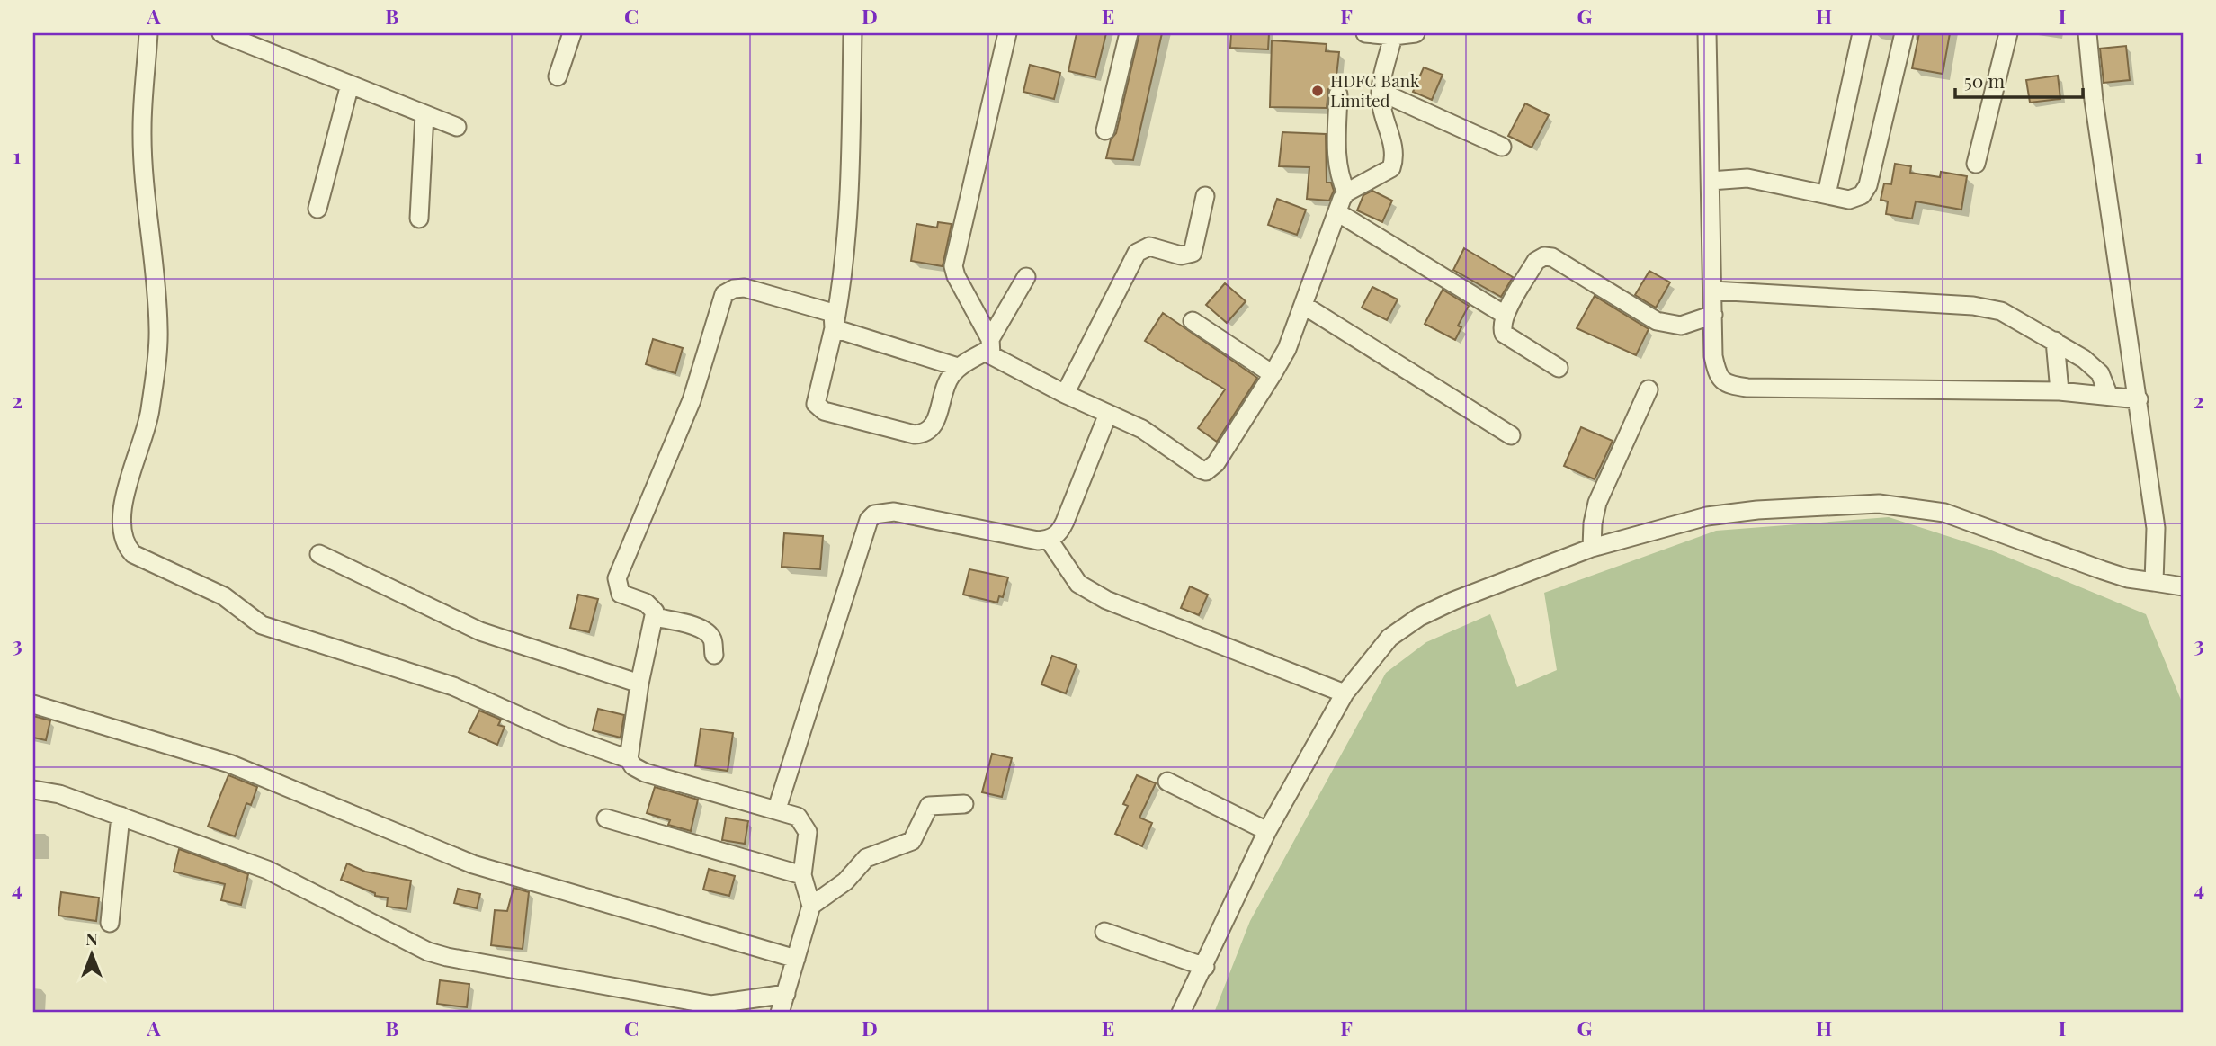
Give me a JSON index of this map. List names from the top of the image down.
{
  "places": ["HDFC Bank Limited"],
  "scale_bar": "50 m",
  "north": "top",
  "grid": {
    "columns": [
      "A",
      "B",
      "C",
      "D",
      "E",
      "F",
      "G",
      "H",
      "I"
    ],
    "rows": [
      "1",
      "2",
      "3",
      "4"
    ]
  }
}
